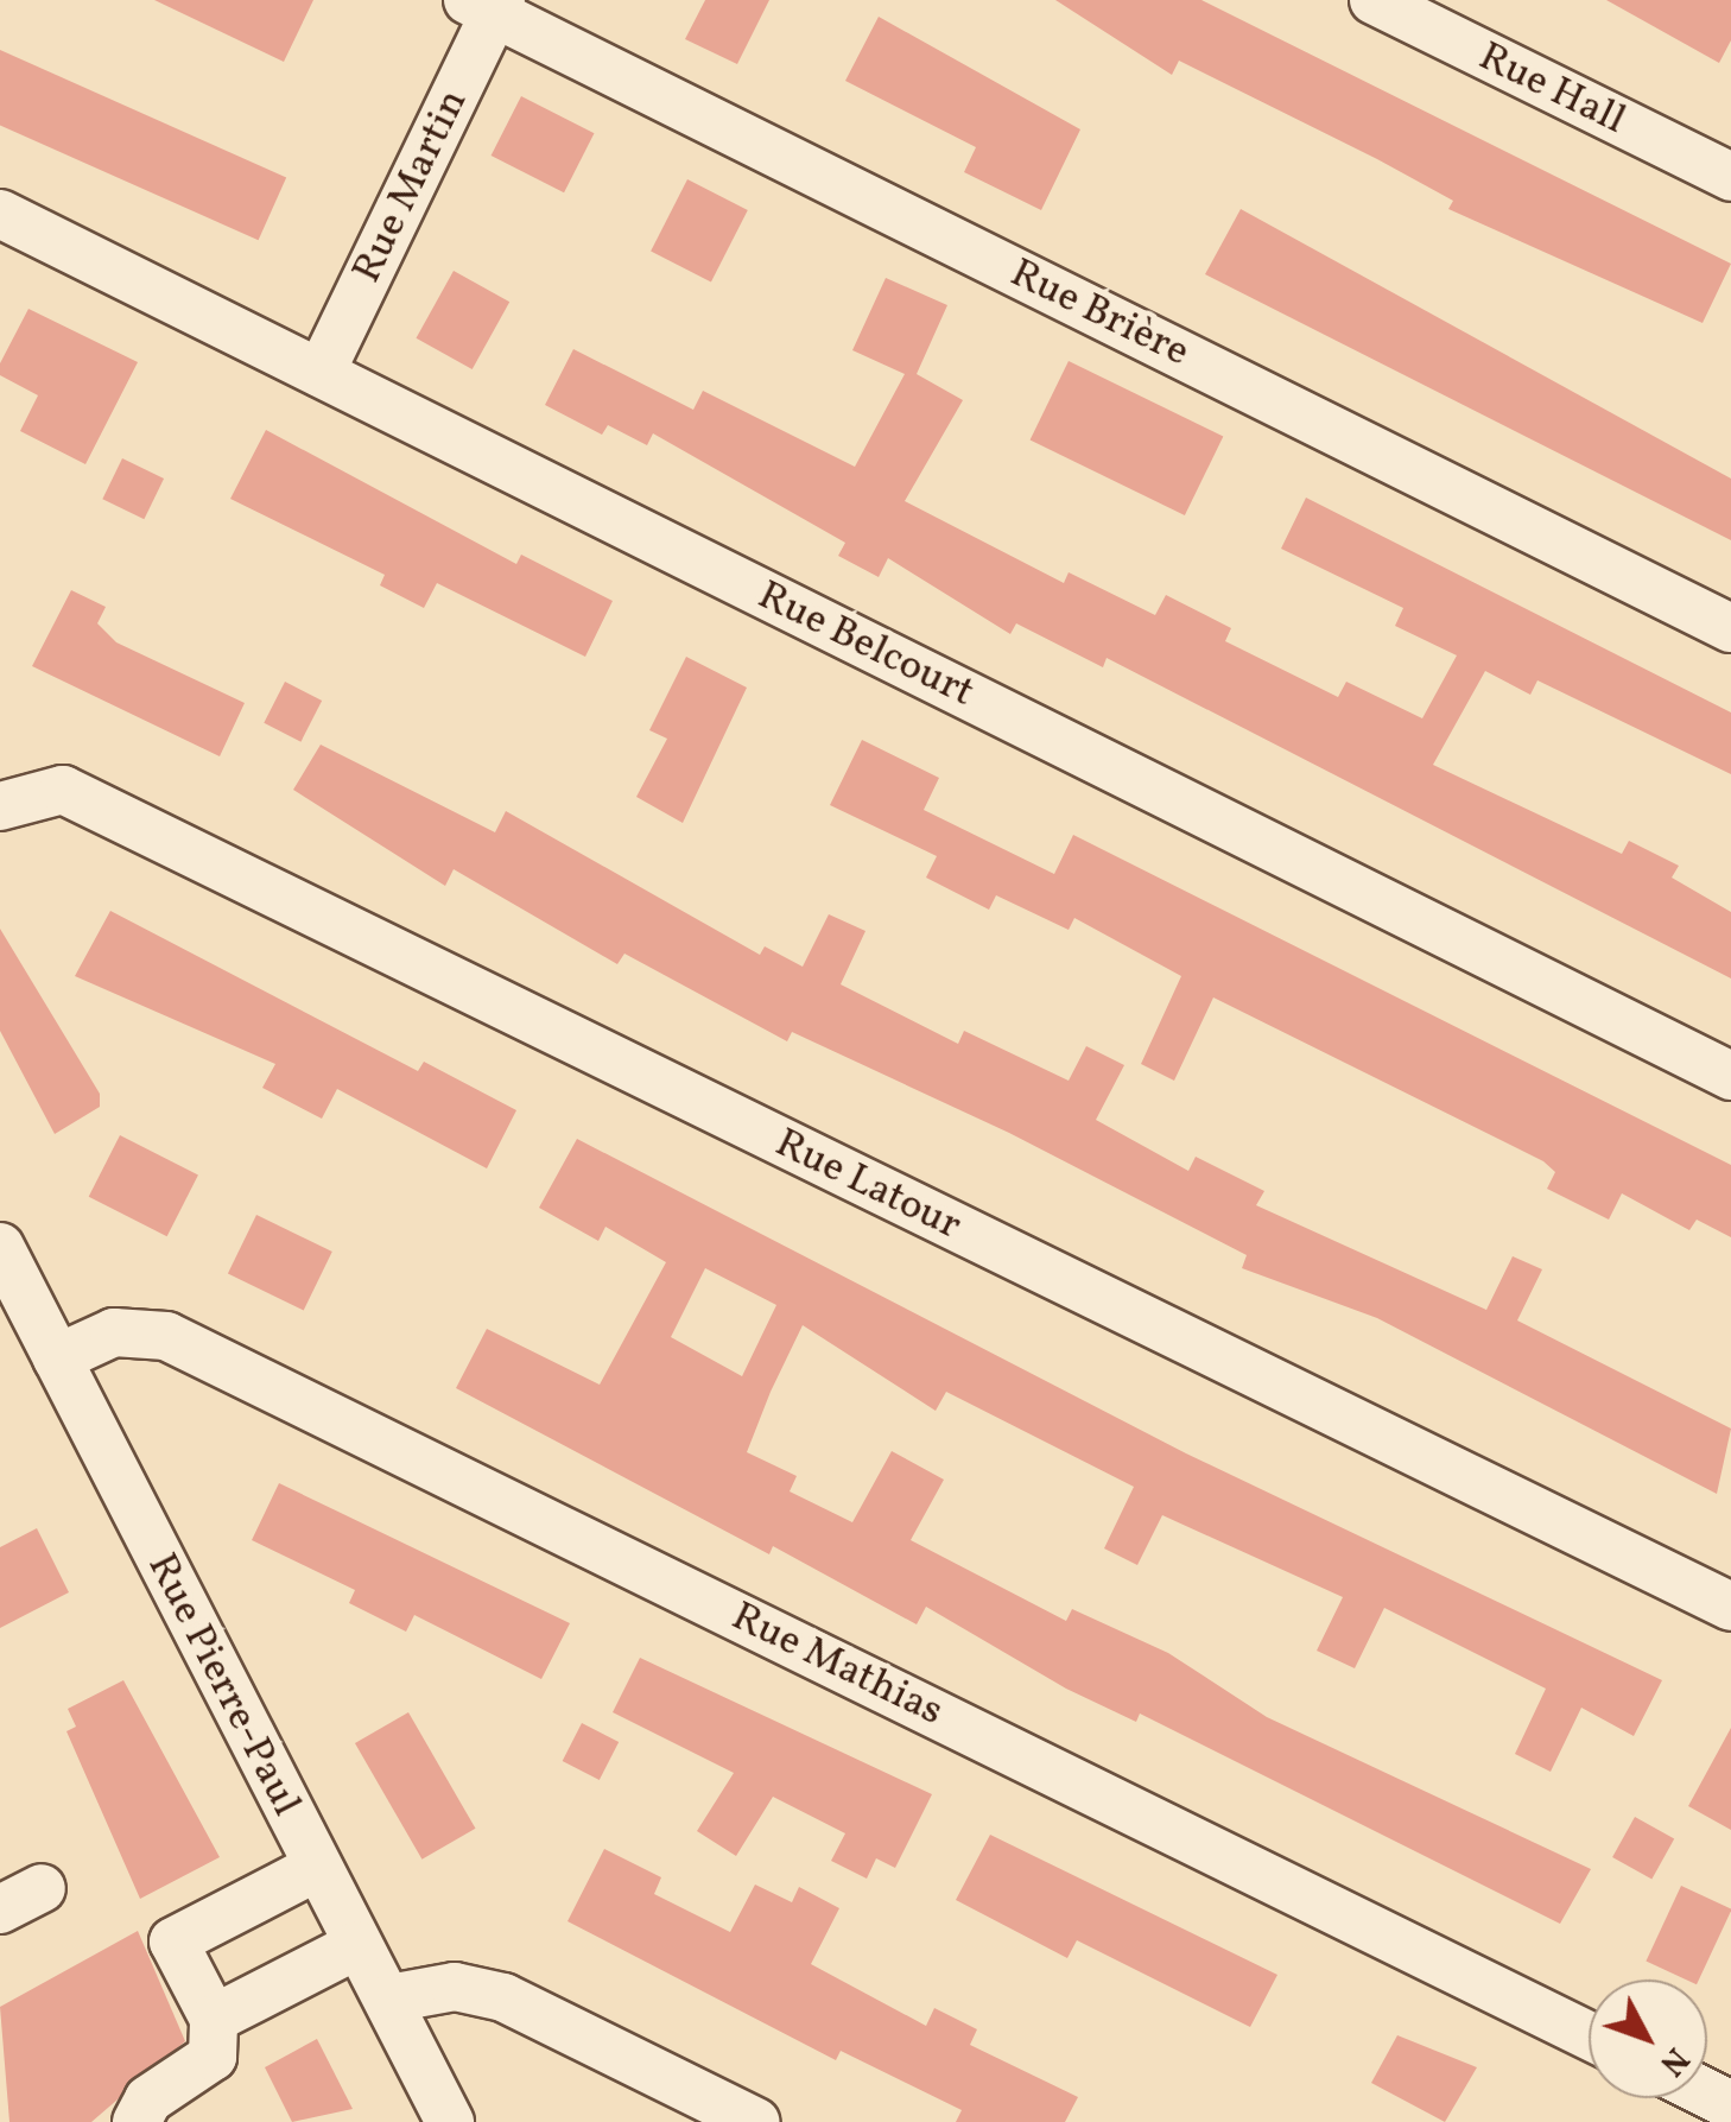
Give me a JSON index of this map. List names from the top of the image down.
{
  "streets": {
    "street": [
      "Rue Hall",
      "Rue Martin",
      "Rue Brière",
      "Rue Belcourt",
      "Rue Latour",
      "Rue Mathias",
      "Rue Pierre-Paul"
    ]
  },
  "crossings": [
    ["Rue Martin", "Rue Brière"],
    ["Rue Martin", "Rue Belcourt"],
    ["Rue Mathias", "Rue Pierre-Paul"]
  ],
  "north": "bottom right"
}
